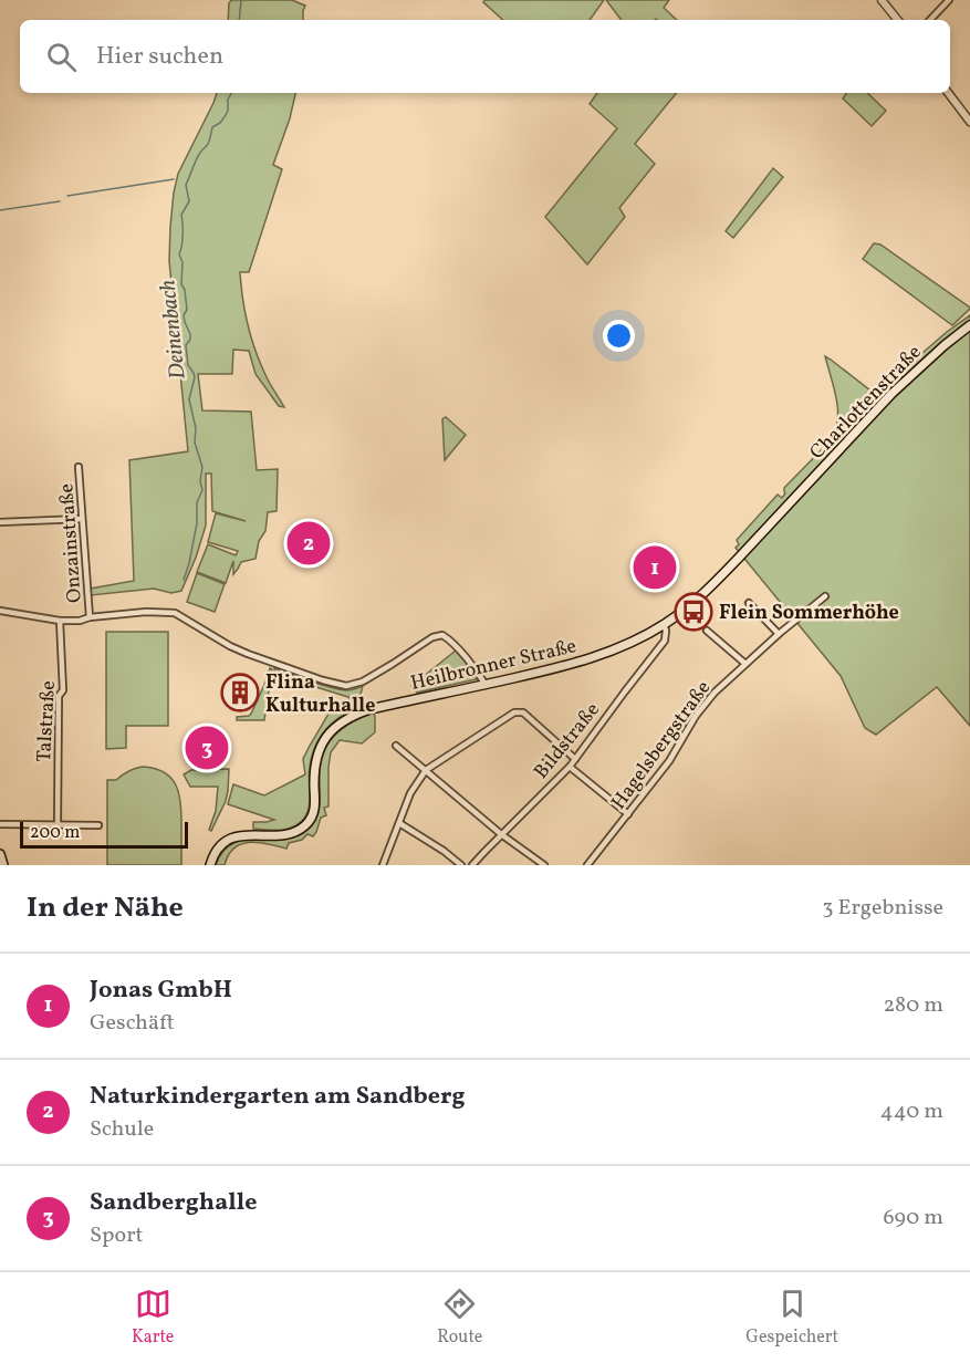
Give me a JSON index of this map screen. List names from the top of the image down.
{
  "streets": {
    "main road": ["Charlottenstraße", "Heilbronner Straße"],
    "street": [
      "Onzainstraße",
      "Talstraße",
      "Bildstraße",
      "Hagelsbergstraße"
    ]
  },
  "crossings": [
    ["Charlottenstraße", "Heilbronner Straße"],
    ["Heilbronner Straße", "Bildstraße"]
  ],
  "water": ["Deinenbach"],
  "places": {
    "bus stop": ["Flein Sommerhöhe"],
    "building": ["Flina Kulturhalle"]
  },
  "scale_bar": "200 m",
  "page": {
    "search": "Hier suchen",
    "pins": ["2", "1", "3"],
    "scale": "200 m",
    "heading": ["In der Nähe", "3 Ergebnisse"],
    "list": [
      {
        "mark": "1",
        "name": "Jonas GmbH",
        "note": "Geschäft",
        "value": "280 m"
      },
      {
        "mark": "2",
        "name": "Naturkindergarten am Sandberg",
        "note": "Schule",
        "value": "440 m"
      },
      {
        "mark": "3",
        "name": "Sandberghalle",
        "note": "Sport",
        "value": "690 m"
      }
    ],
    "nav": ["Karte", "Route", "Gespeichert"]
  }
}
